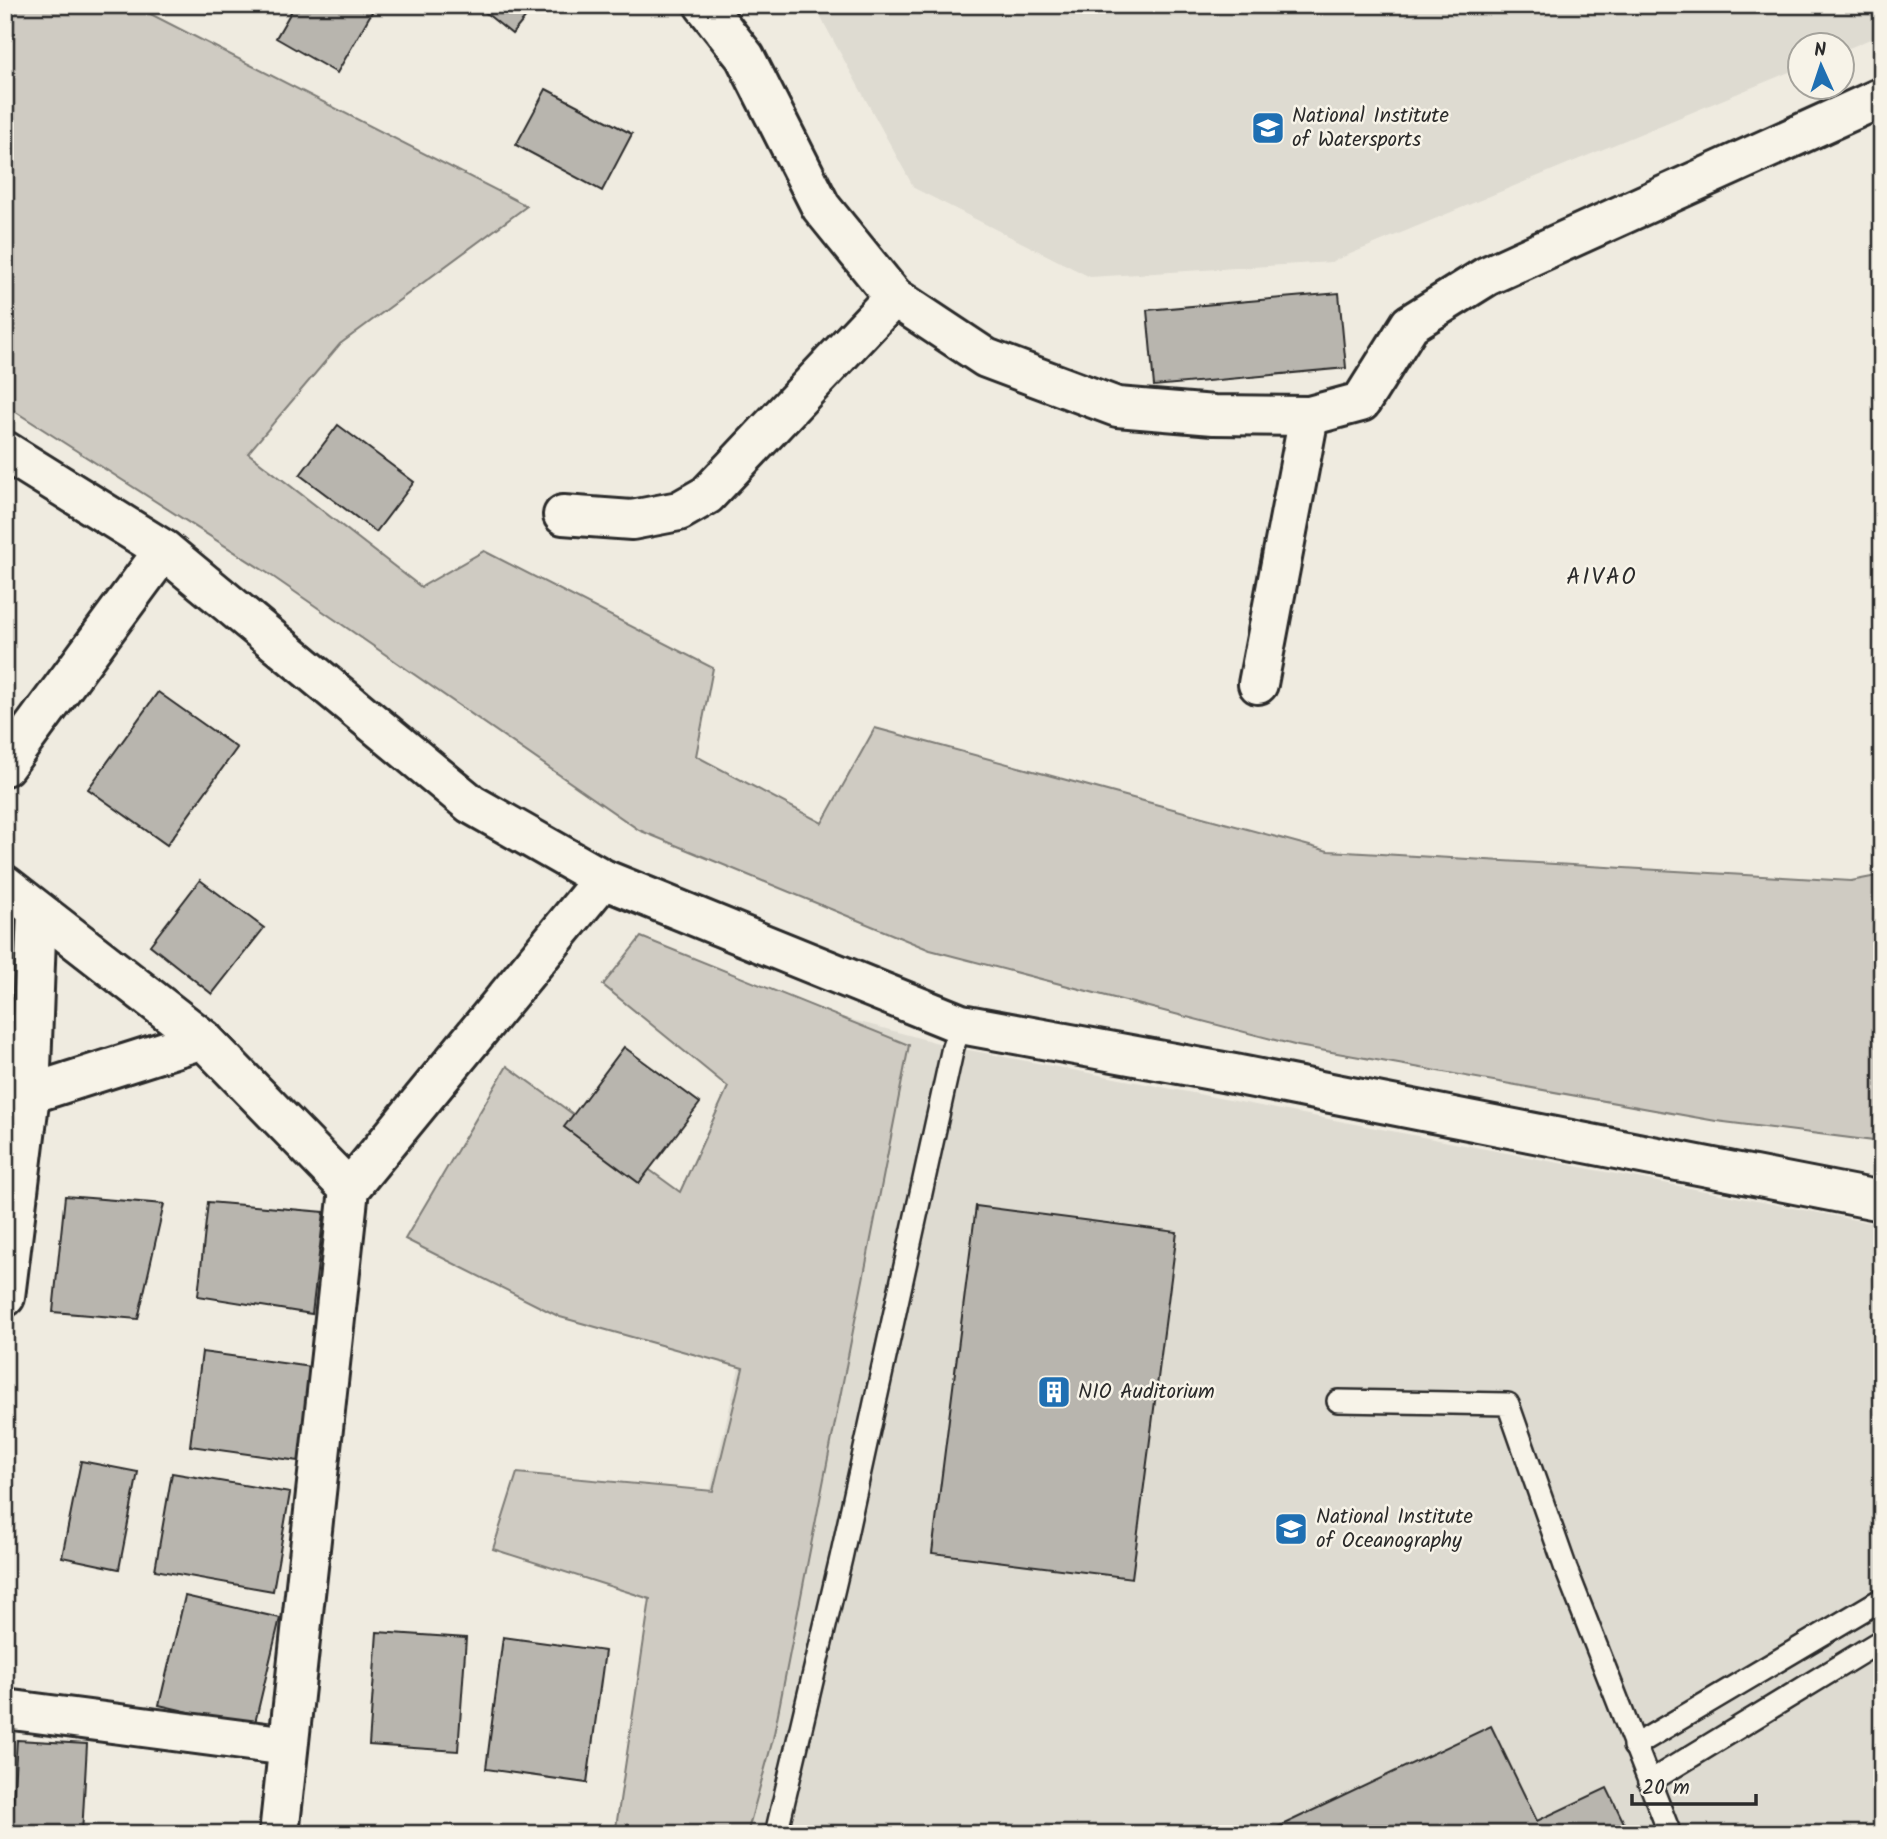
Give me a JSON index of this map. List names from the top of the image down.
{
  "districts": ["AIVAO"],
  "places": {
    "school or university": ["National Institute of Watersports", "National Institute of Oceanography"],
    "building": ["NIO Auditorium"]
  },
  "scale_bar": "20 m",
  "north": "top"
}
